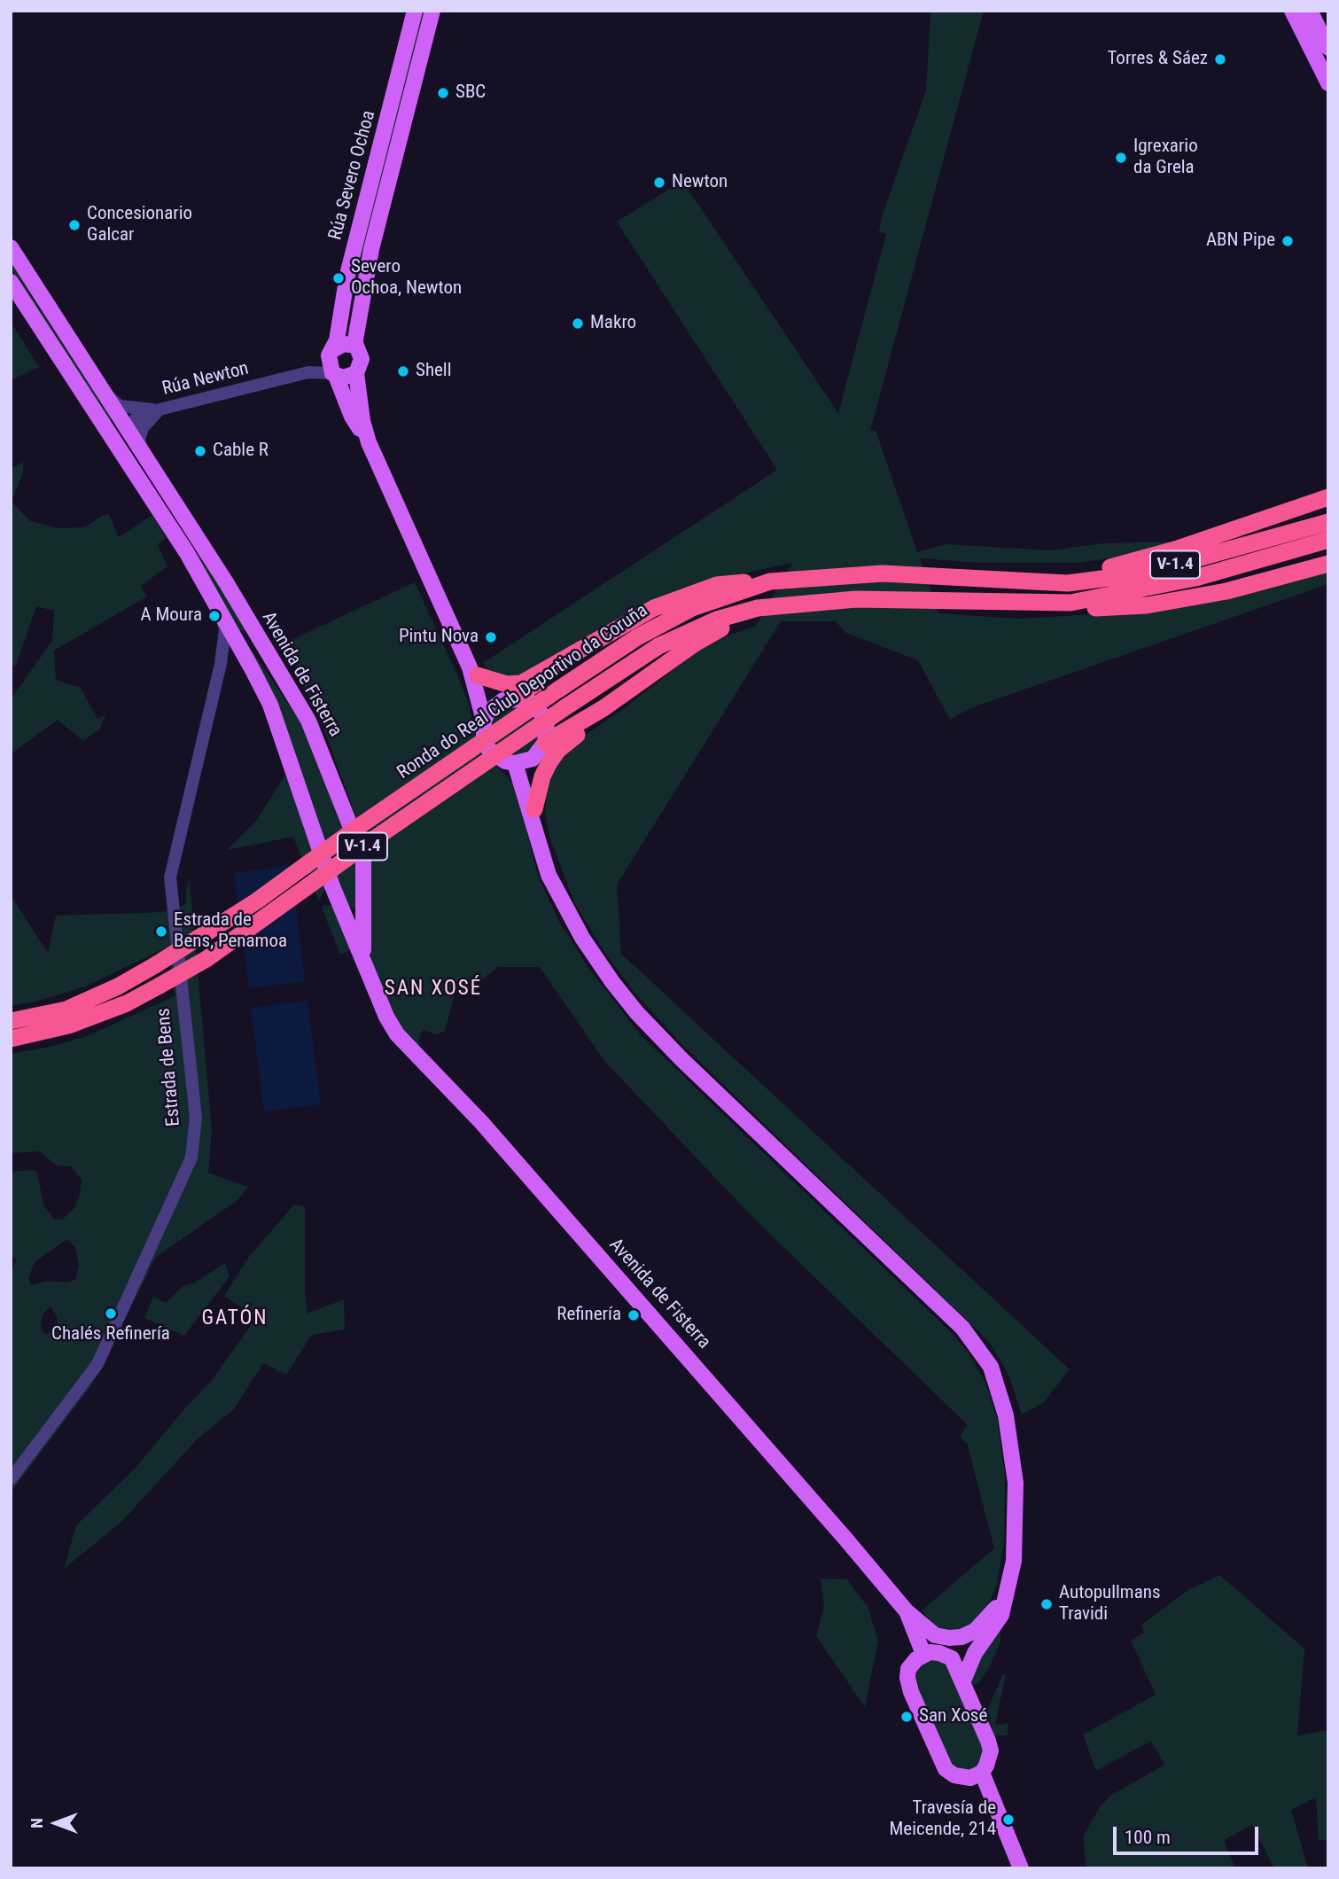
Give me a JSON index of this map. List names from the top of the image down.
{
  "streets": {
    "highway": ["V-1.4", "Ronda do Real Club Deportivo da Coruña"],
    "main road": ["Rúa Severo Ochoa", "Avenida de Fisterra"],
    "street": ["Rúa Newton", "Estrada de Bens"]
  },
  "crossings": [
    ["Rúa Severo Ochoa", "Rúa Newton"],
    ["Rúa Newton", "Avenida de Fisterra"],
    ["Avenida de Fisterra", "Estrada de Bens"]
  ],
  "districts": ["SAN XOSÉ", "GATÓN"],
  "places": [
    "Torres & Sáez",
    "SBC",
    "Igrexario da Grela",
    "Newton",
    "Concesionario Galcar",
    "ABN Pipe",
    "Severo Ochoa, Newton",
    "Makro",
    "Shell",
    "Cable R",
    "A Moura",
    "Pintu Nova",
    "Estrada de Bens, Penamoa",
    "Chalés Refinería",
    "Refinería",
    "Autopullmans Travidi",
    "San Xosé",
    "Travesía de Meicende, 214"
  ],
  "scale_bar": "100 m",
  "north": "left"
}
